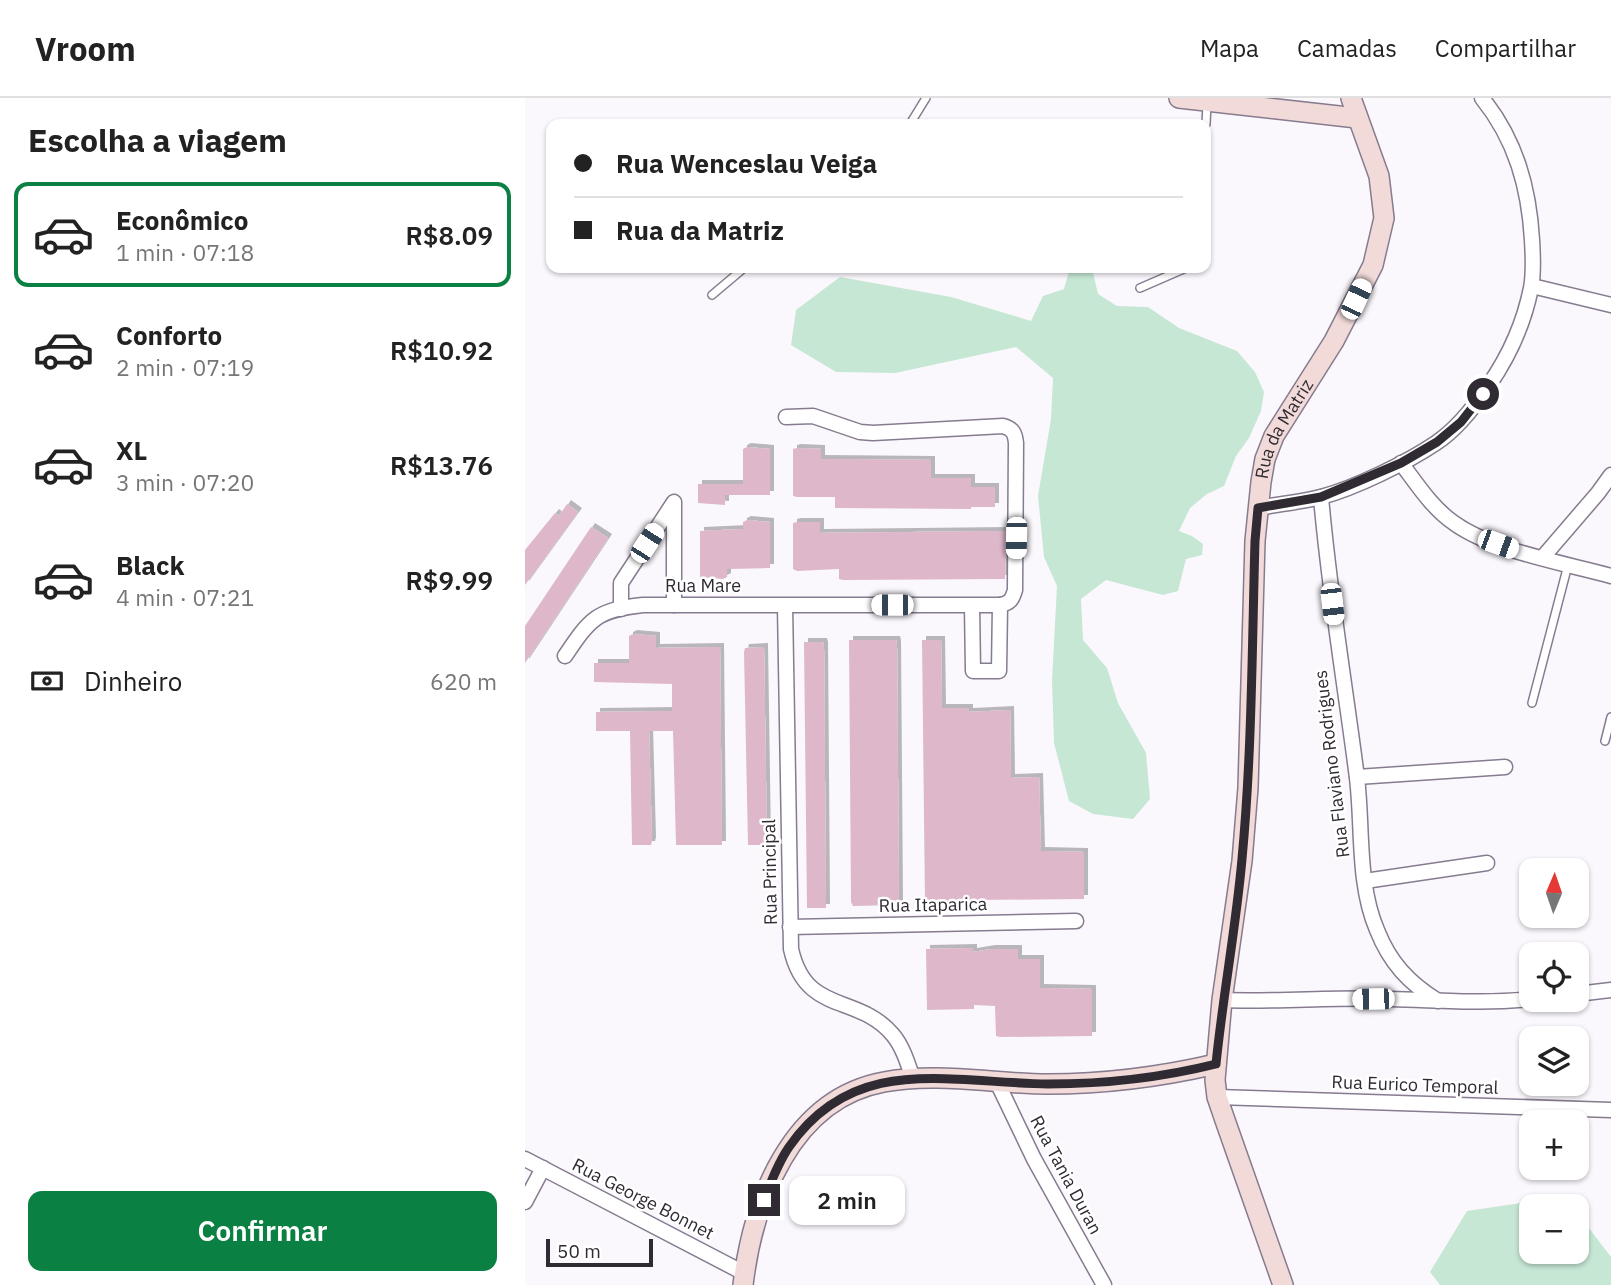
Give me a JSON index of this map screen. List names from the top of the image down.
{
  "streets": {
    "main road": ["Rua da Matriz"],
    "street": [
      "Rua Mare",
      "Rua Flaviano Rodrigues",
      "Rua Principal",
      "Rua Itaparica",
      "Rua Eurico Temporal",
      "Rua Tania Duran",
      "Rua George Bonnet"
    ]
  },
  "crossings": [
    ["Rua da Matriz", "Rua Eurico Temporal"],
    ["Rua Mare", "Rua Principal"],
    ["Rua Principal", "Rua Itaparica"]
  ],
  "scale_bar": "50 m",
  "north": "top",
  "page": {
    "header": "Vroom",
    "nav": ["Mapa", "Camadas", "Compartilhar"],
    "heading": "Escolha a viagem",
    "banner": ["Rua Wenceslau Veiga", "Rua da Matriz"],
    "list": [
      {
        "name": "Econômico",
        "note": "1 min · 07:18",
        "value": "R$8.09"
      },
      {
        "name": "Conforto",
        "note": "2 min · 07:19",
        "value": "R$10.92"
      },
      {
        "name": "XL",
        "note": "3 min · 07:20",
        "value": "R$13.76"
      },
      {
        "name": "Black",
        "note": "4 min · 07:21",
        "value": "R$9.99"
      }
    ],
    "pay": ["Dinheiro", "620 m"],
    "map_buttons": ["+", "−"],
    "bubble": "2 min",
    "buttons": "Confirmar",
    "scale": "50 m"
  }
}
